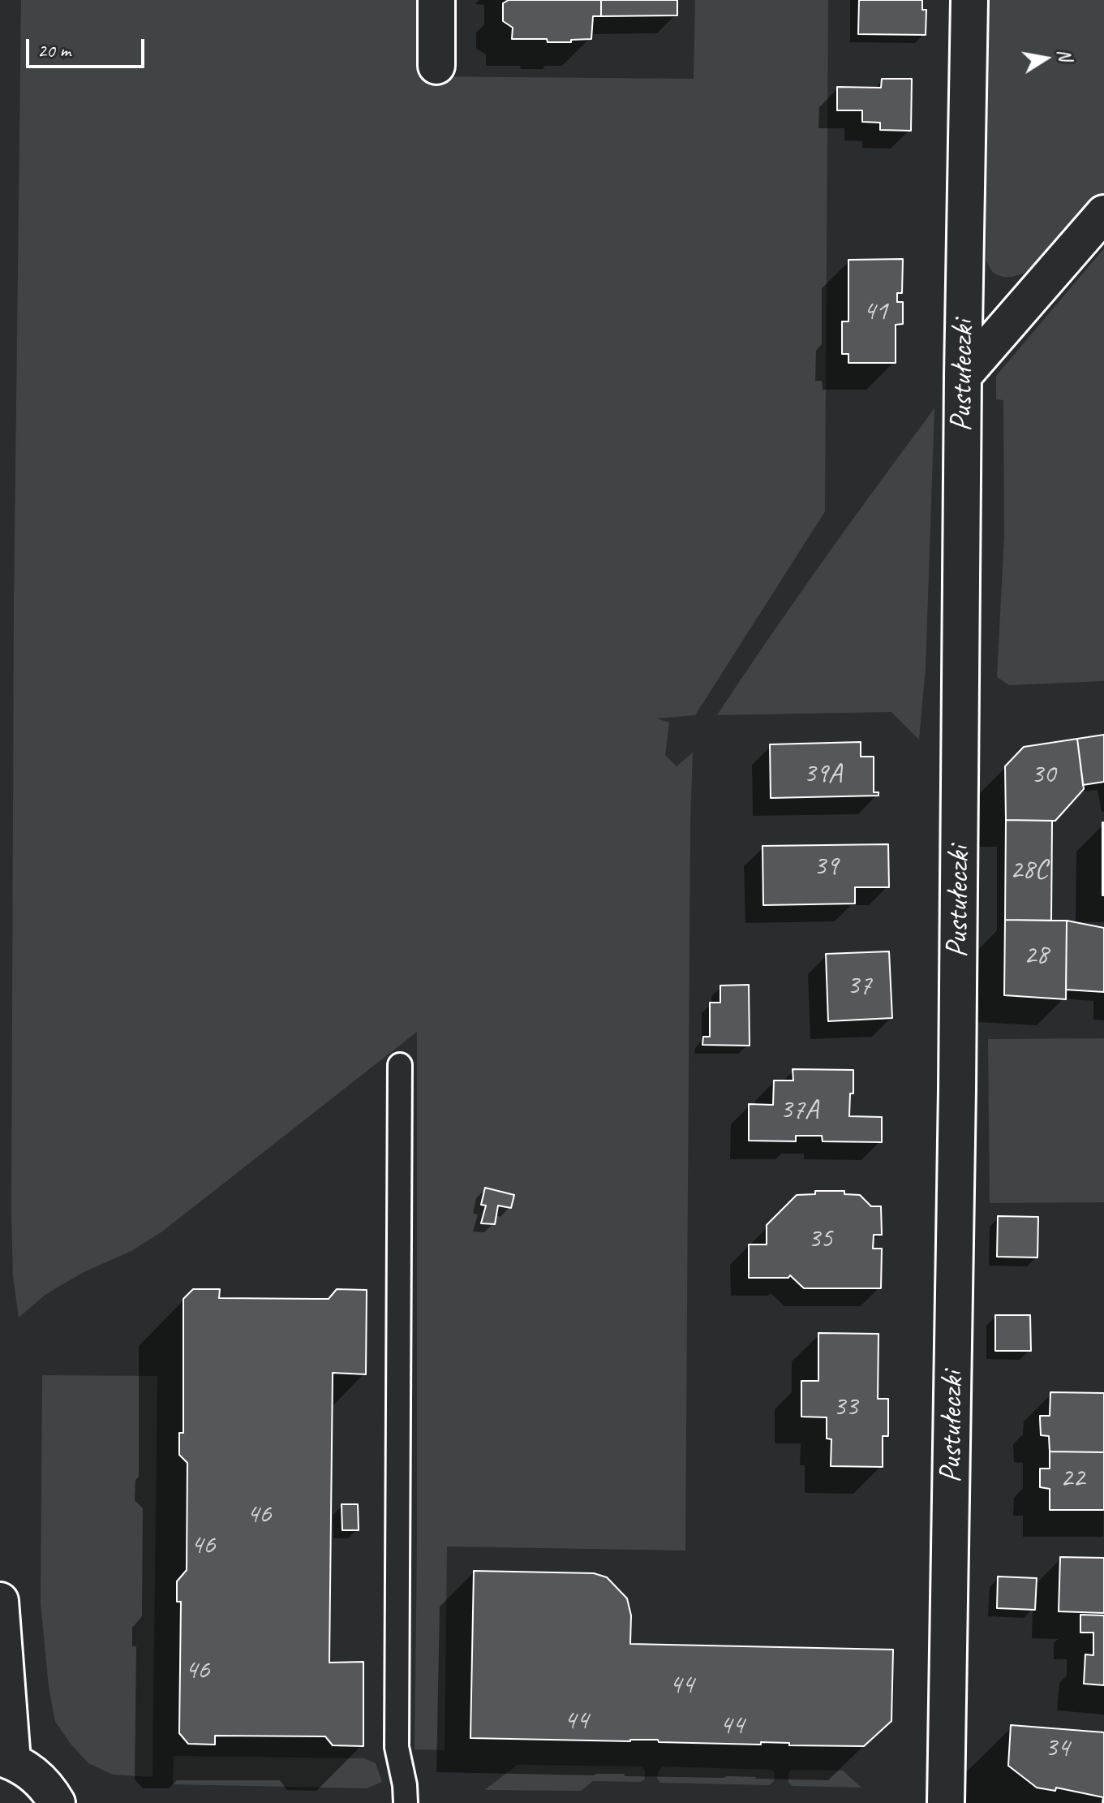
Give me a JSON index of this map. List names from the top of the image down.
{
  "streets": {
    "street": ["Pustułeczki"]
  },
  "house_numbers": [
    "41",
    "39A",
    "30",
    "39",
    "28C",
    "28",
    "37",
    "37A",
    "35",
    "33",
    "22",
    "46",
    "46",
    "46",
    "44",
    "44",
    "44",
    "34"
  ],
  "scale_bar": "20 m",
  "north": "right"
}
